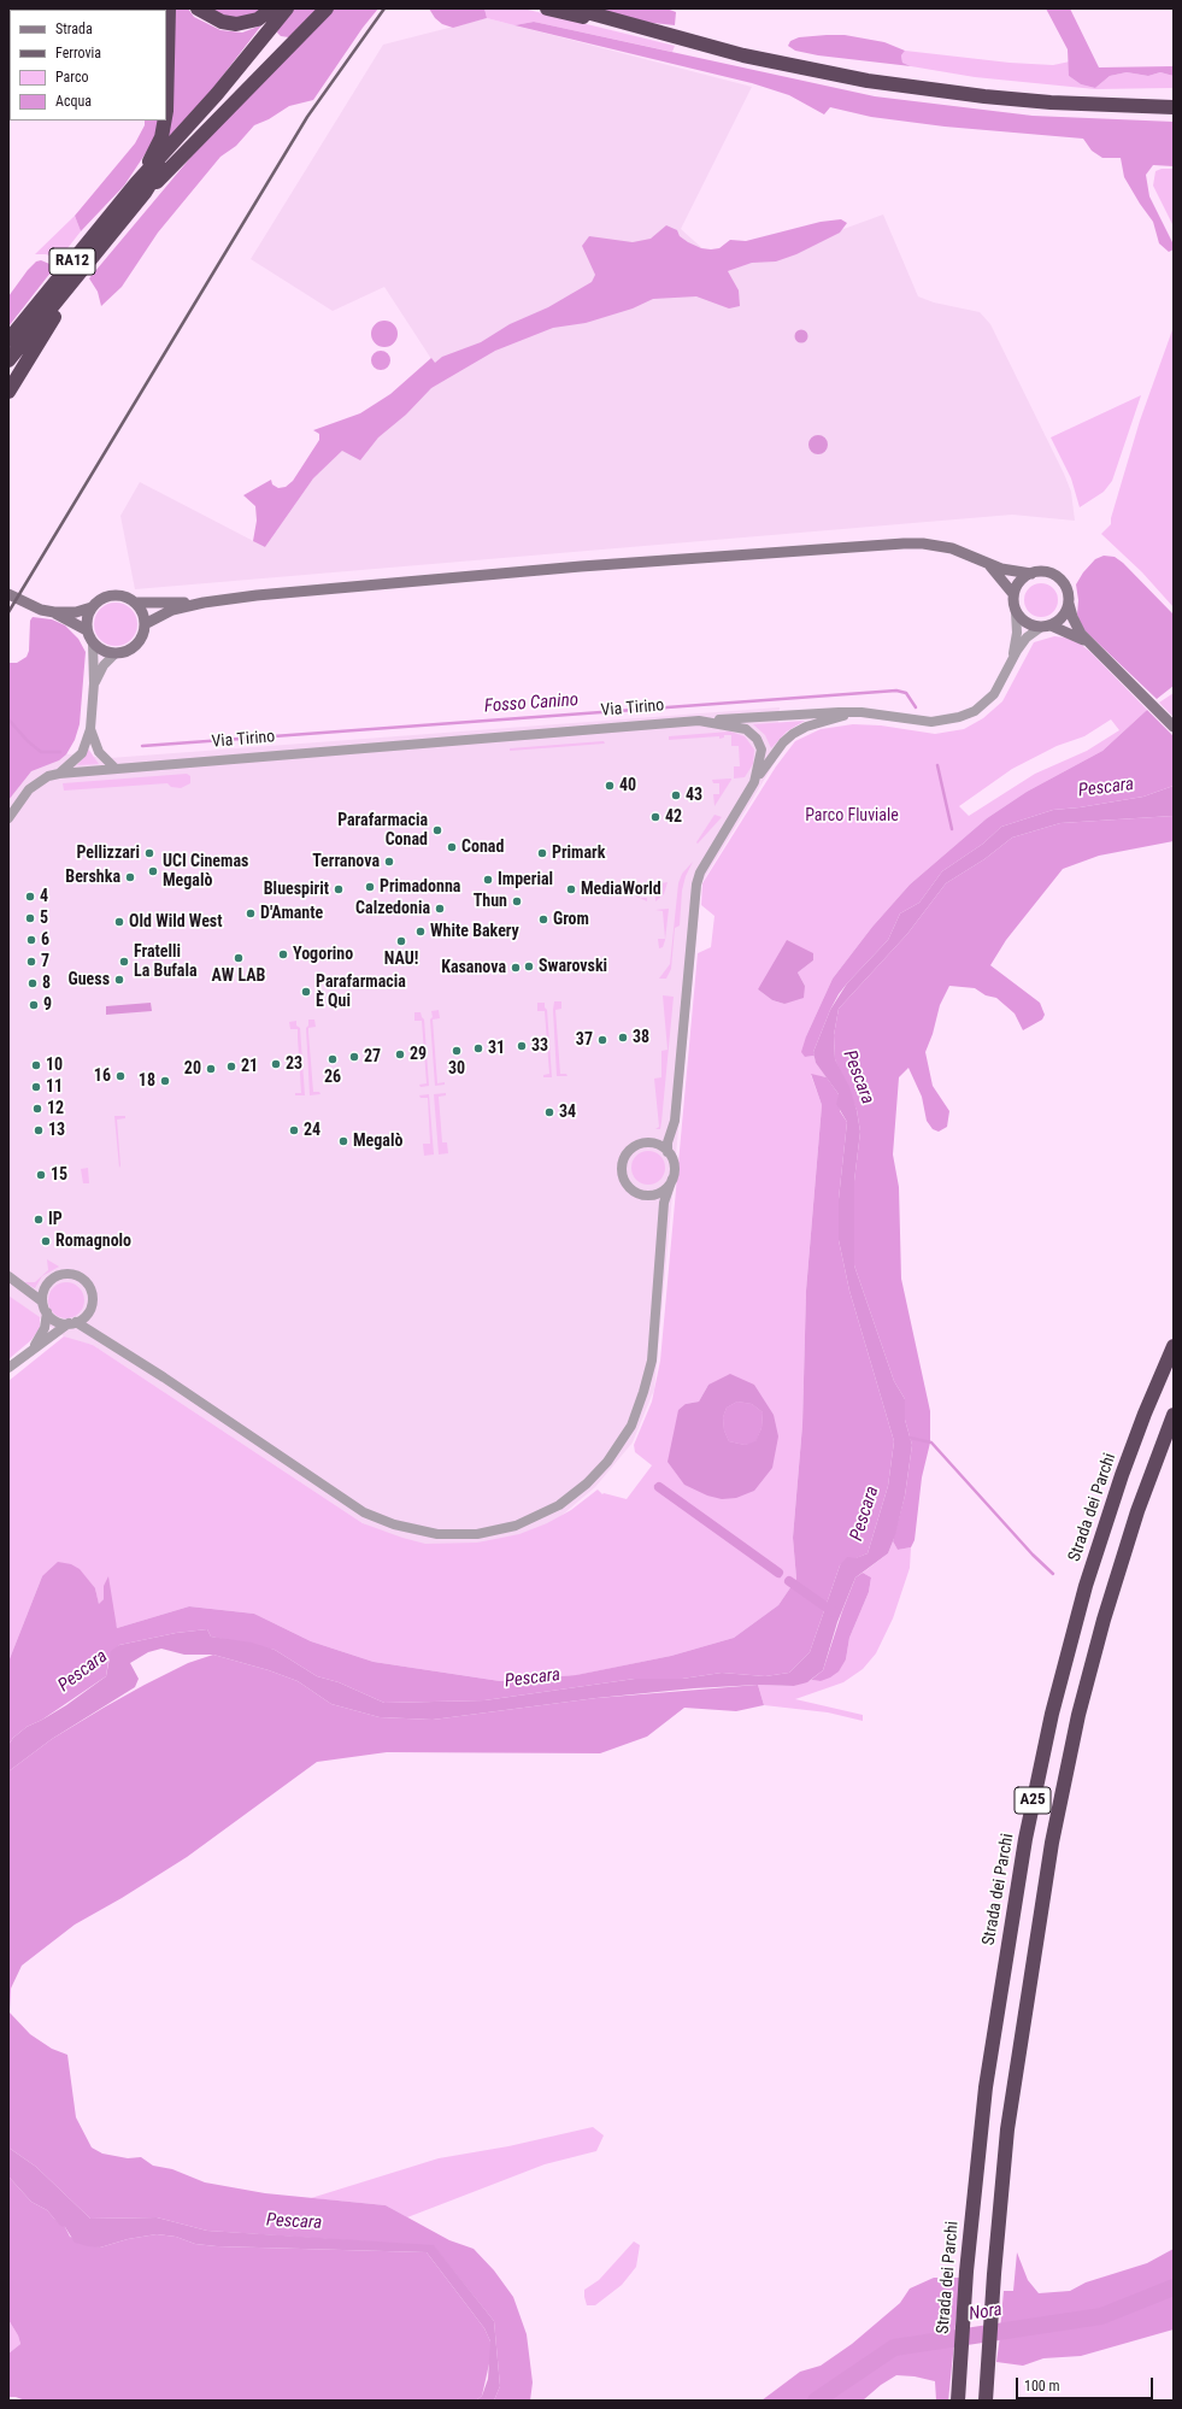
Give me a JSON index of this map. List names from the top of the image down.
{
  "streets": {
    "highway": ["RA12", "Strada dei Parchi", "A25"],
    "street": ["Via Tirino"]
  },
  "water": ["Fosso Canino", "Pescara", "Nora"],
  "parks": ["Parco Fluviale"],
  "places": [
    "40",
    "43",
    "42",
    "Parafarmacia Conad",
    "Conad",
    "Pellizzari",
    "Primark",
    "Terranova",
    "UCI Cinemas Megalò",
    "Bershka",
    "Imperial",
    "Primadonna",
    "Bluespirit",
    "MediaWorld",
    "4",
    "Thun",
    "Calzedonia",
    "D'Amante",
    "5",
    "Grom",
    "Old Wild West",
    "White Bakery",
    "6",
    "NAU!",
    "Yogorino",
    "AW LAB",
    "7",
    "Fratelli La Bufala",
    "Swarovski",
    "Kasanova",
    "Guess",
    "8",
    "Parafarmacia È Qui",
    "9",
    "38",
    "37",
    "33",
    "31",
    "30",
    "29",
    "27",
    "26",
    "23",
    "10",
    "21",
    "20",
    "16",
    "18",
    "11",
    "12",
    "34",
    "13",
    "24",
    "Megalò",
    "15",
    "IP",
    "Romagnolo"
  ],
  "legend": [
    "Strada",
    "Ferrovia",
    "Parco",
    "Acqua"
  ],
  "scale_bar": "100 m"
}
